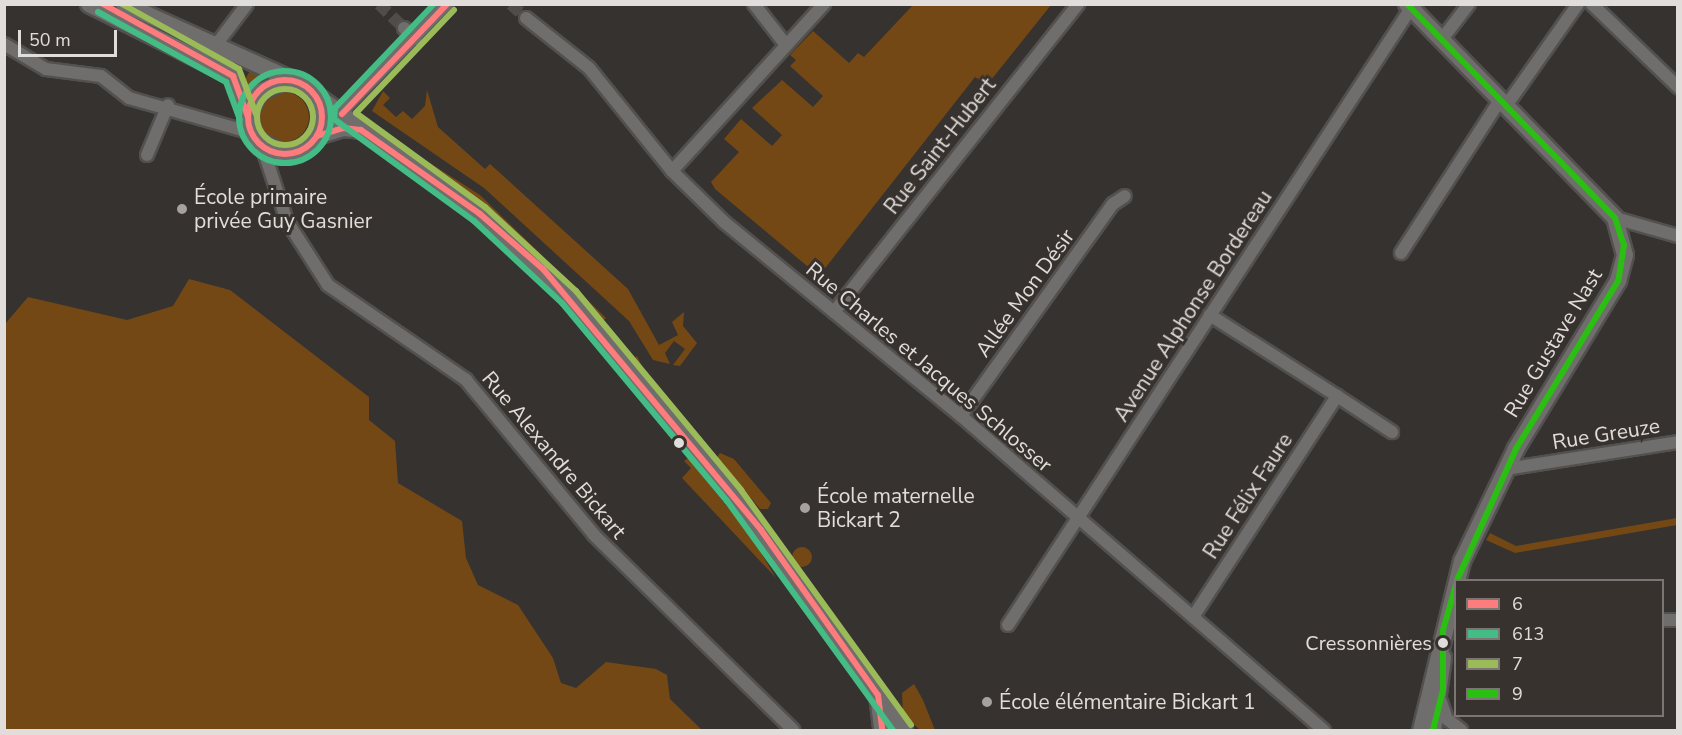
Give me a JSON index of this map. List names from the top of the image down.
{
  "streets": {
    "main road": ["Rue Gustave Nast"],
    "street": [
      "Rue Saint-Hubert",
      "Allée Mon Désir",
      "Avenue Alphonse Bordereau",
      "Rue Charles et Jacques Schlosser",
      "Rue Greuze",
      "Rue Alexandre Bickart",
      "Rue Félix Faure"
    ]
  },
  "crossings": [
    ["Rue Saint-Hubert", "Rue Charles et Jacques Schlosser"],
    ["Allée Mon Désir", "Rue Charles et Jacques Schlosser"],
    ["Avenue Alphonse Bordereau", "Rue Gustave Nast"],
    ["Avenue Alphonse Bordereau", "Rue Charles et Jacques Schlosser"],
    ["Rue Gustave Nast", "Rue Greuze"],
    ["Rue Charles et Jacques Schlosser", "Rue Félix Faure"]
  ],
  "places": [
    "École primaire privée Guy Gasnier",
    "École maternelle Bickart 2",
    "Cressonnières",
    "École élémentaire Bickart 1"
  ],
  "lines": [
    "transit line 6",
    "transit line 613",
    "transit line 7",
    "transit line 9"
  ],
  "legend": [
    "6",
    "613",
    "7",
    "9"
  ],
  "scale_bar": "50 m"
}
